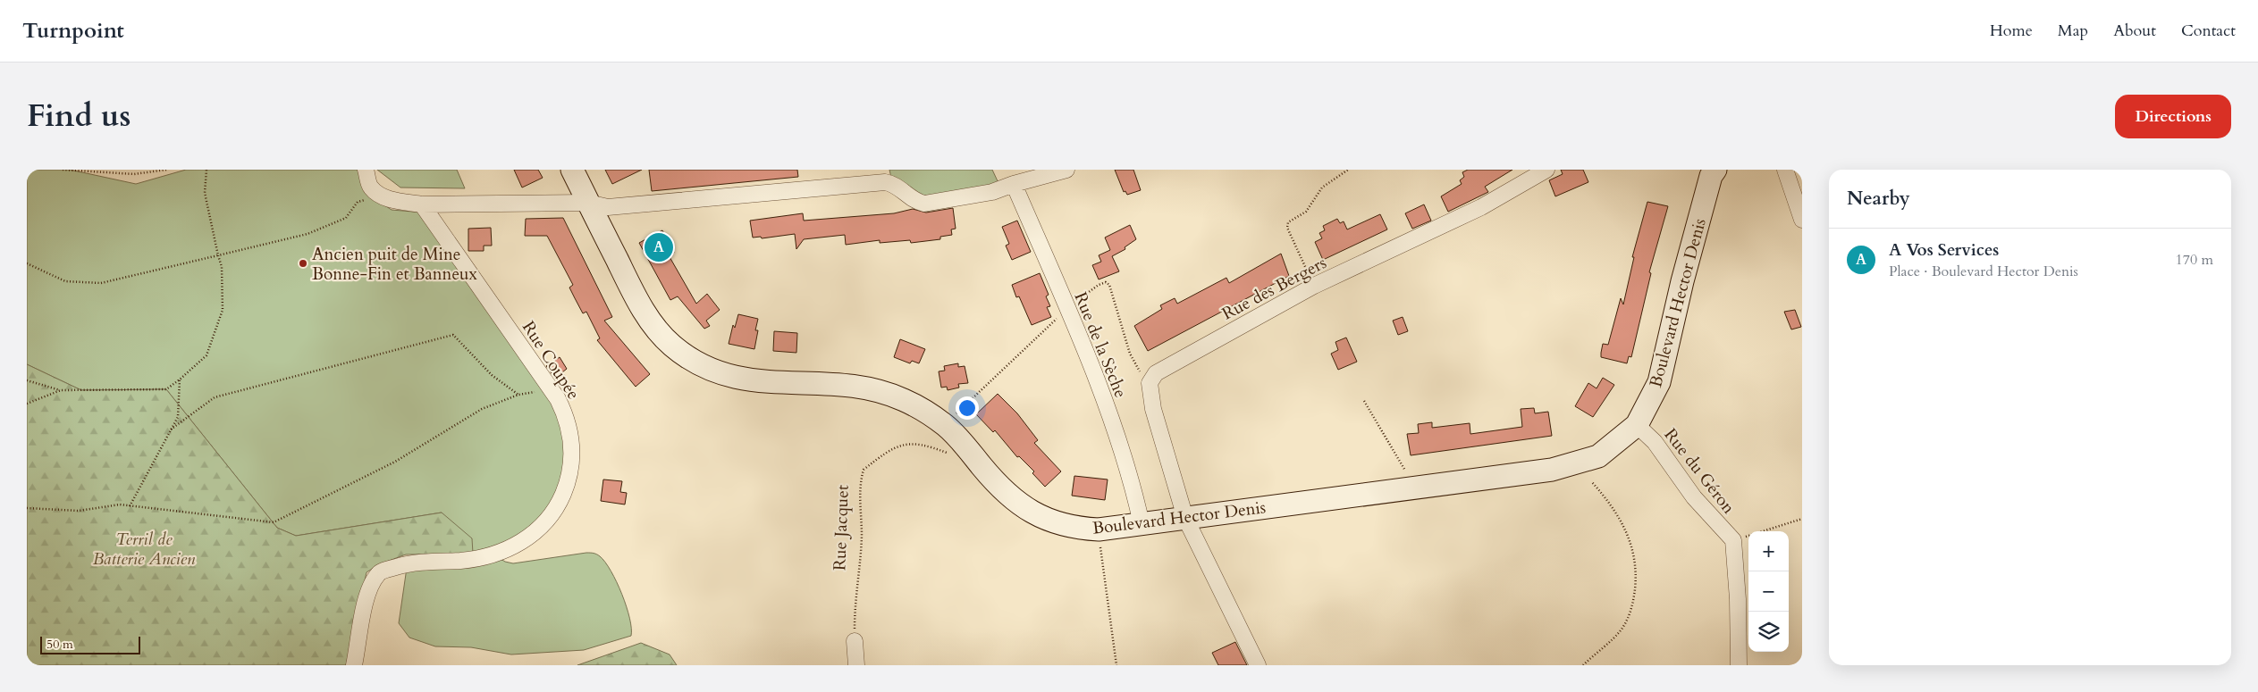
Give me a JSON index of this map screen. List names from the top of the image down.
{
  "streets": {
    "street": [
      "Rue des Bergers",
      "Boulevard Hector Denis",
      "Rue de la Sèche",
      "Rue Coupée",
      "Rue du Géron"
    ],
    "path": ["Rue Jacquet"]
  },
  "crossings": [
    ["Boulevard Hector Denis", "Rue de la Sèche"],
    ["Boulevard Hector Denis", "Rue du Géron"]
  ],
  "parks": ["Terril de Batterie Ancien"],
  "places": ["Ancien puit de Mine Bonne-Fin et Banneux"],
  "scale_bar": "50 m",
  "page": {
    "header": "Turnpoint",
    "nav": [
      "Home",
      "Map",
      "About",
      "Contact"
    ],
    "title": "Find us",
    "buttons": "Directions",
    "heading": "Nearby",
    "list": [
      {
        "mark": "A",
        "name": "A Vos Services",
        "note": "Place · Boulevard Hector Denis",
        "value": "170 m"
      }
    ],
    "pins": "A",
    "map_buttons": ["+", "−"],
    "scale": "50 m"
  }
}
